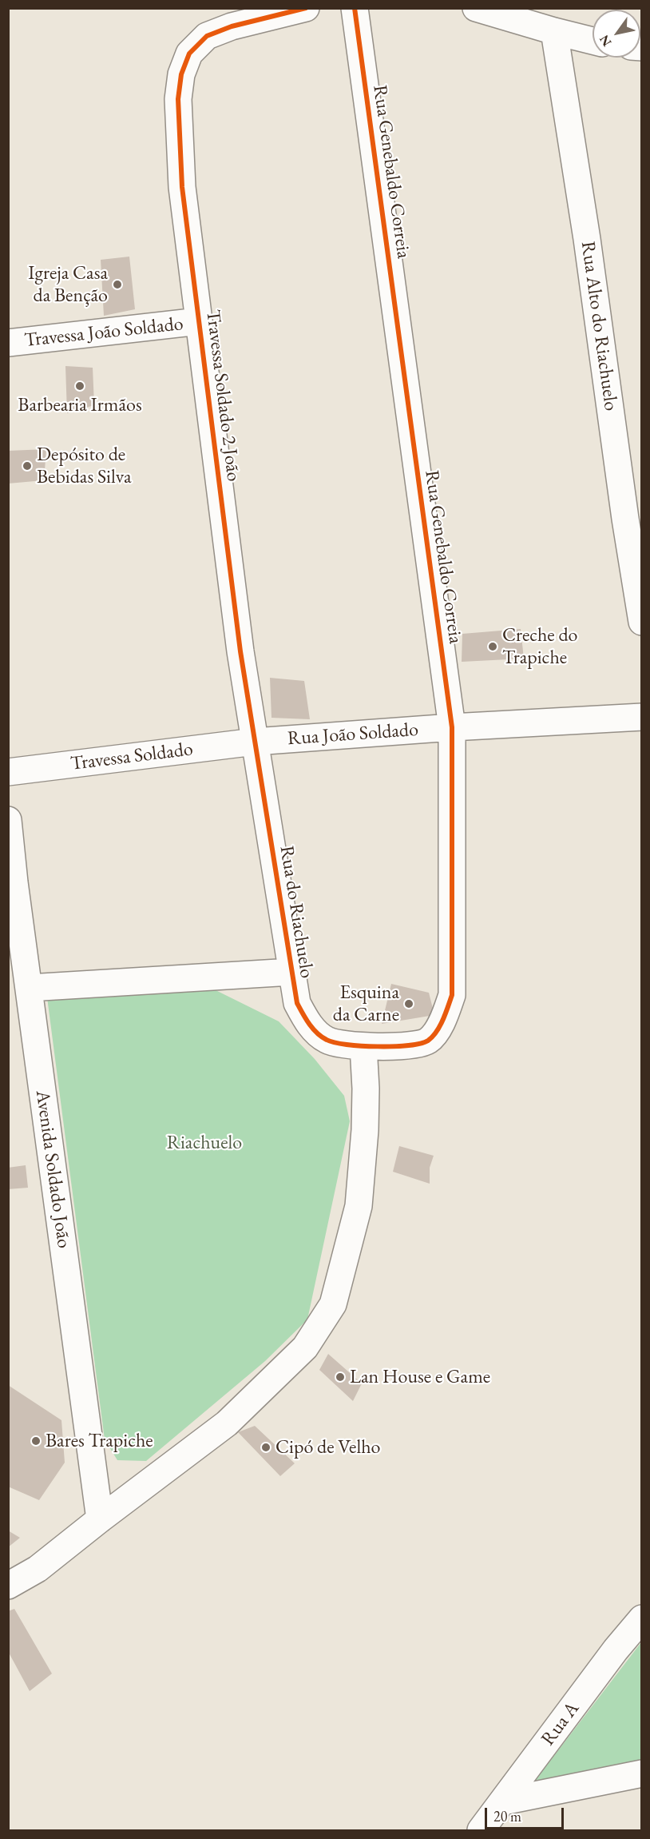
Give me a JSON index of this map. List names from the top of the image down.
{
  "streets": {
    "street": [
      "Rua Genebaldo Correia",
      "Rua Alto do Riachuelo",
      "Travessa João Soldado",
      "Travessa Soldado 2 João",
      "Rua João Soldado",
      "Travessa Soldado",
      "Rua do Riachuelo",
      "Avenida Soldado João",
      "Rua A"
    ]
  },
  "crossings": [
    ["Rua Genebaldo Correia", "Rua João Soldado"],
    ["Rua Genebaldo Correia", "Rua do Riachuelo"],
    ["Travessa João Soldado", "Travessa Soldado 2 João"],
    ["Travessa Soldado 2 João", "Rua João Soldado"],
    ["Travessa Soldado 2 João", "Travessa Soldado"],
    ["Travessa Soldado 2 João", "Rua do Riachuelo"],
    ["Rua João Soldado", "Travessa Soldado"],
    ["Rua João Soldado", "Rua do Riachuelo"],
    ["Travessa Soldado", "Rua do Riachuelo"]
  ],
  "parks": ["Riachuelo"],
  "places": [
    "Igreja Casa da Benção",
    "Barbearia Irmãos",
    "Depósito de Bebidas Silva",
    "Creche do Trapiche",
    "Esquina da Carne",
    "Lan House e Game",
    "Bares Trapiche",
    "Cipó de Velho"
  ],
  "scale_bar": "20 m",
  "north": "bottom left"
}
